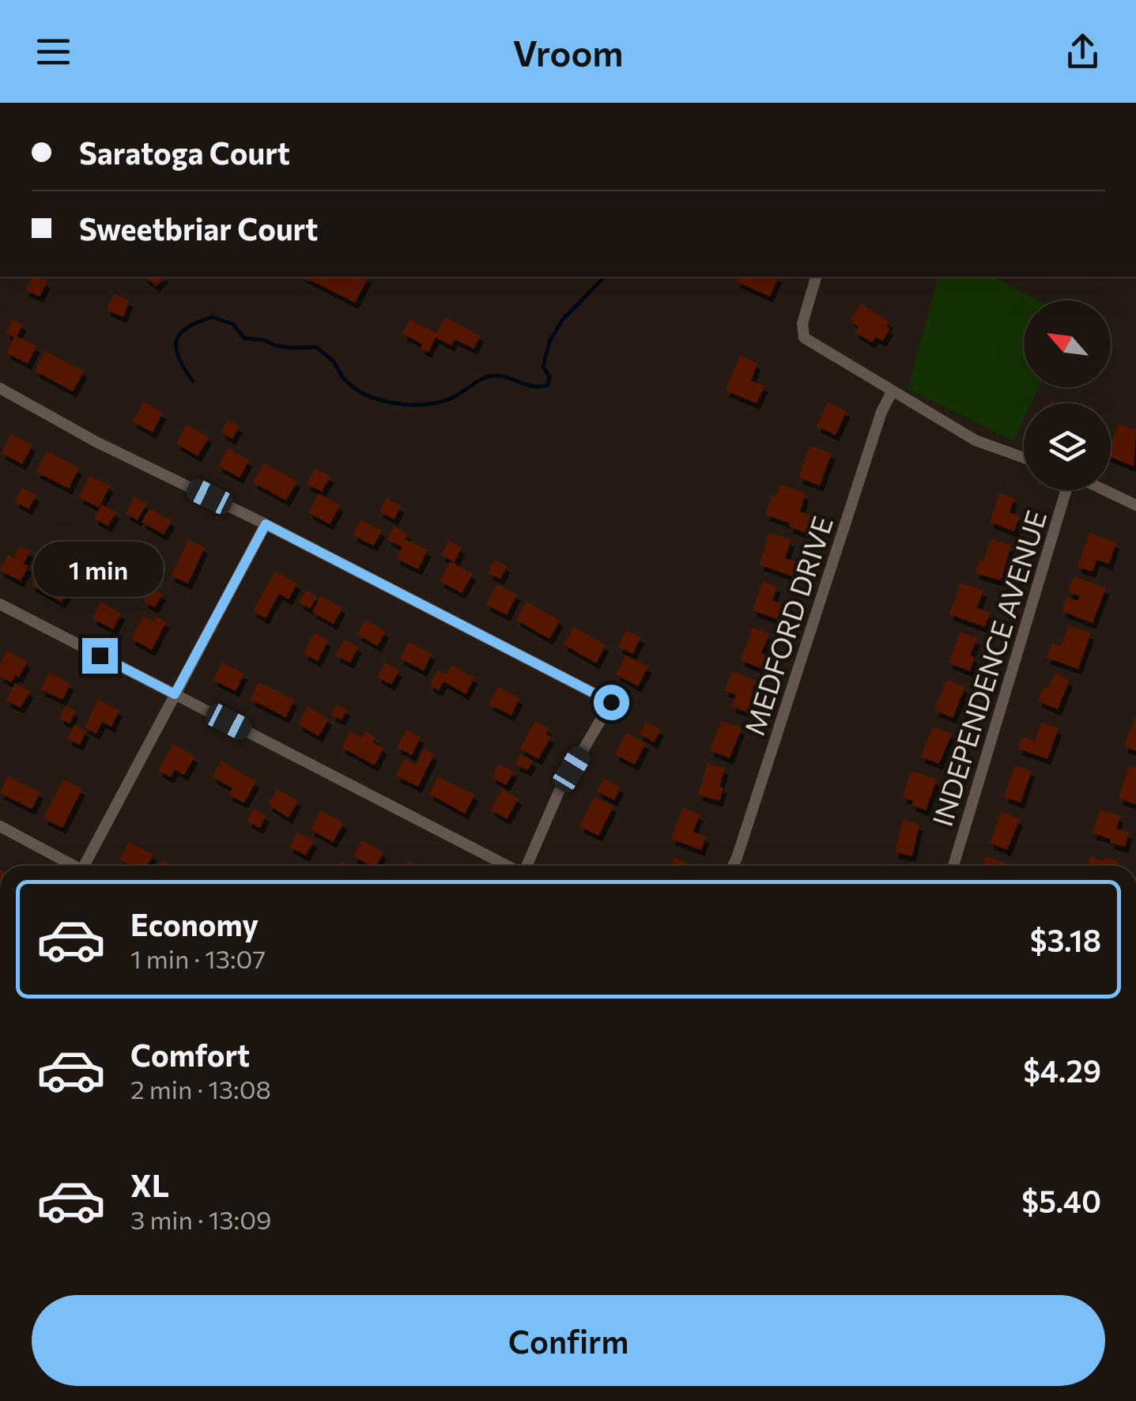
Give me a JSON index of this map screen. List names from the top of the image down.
{
  "streets": {
    "street": ["MEDFORD DRIVE", "INDEPENDENCE AVENUE"]
  },
  "north": "top left",
  "page": {
    "header": "Vroom",
    "banner": ["Saratoga Court", "Sweetbriar Court"],
    "bubble": "1 min",
    "list": [
      {
        "name": "Economy",
        "note": "1 min · 13:07",
        "value": "$3.18"
      },
      {
        "name": "Comfort",
        "note": "2 min · 13:08",
        "value": "$4.29"
      },
      {
        "name": "XL",
        "note": "3 min · 13:09",
        "value": "$5.40"
      }
    ],
    "buttons": "Confirm"
  }
}
